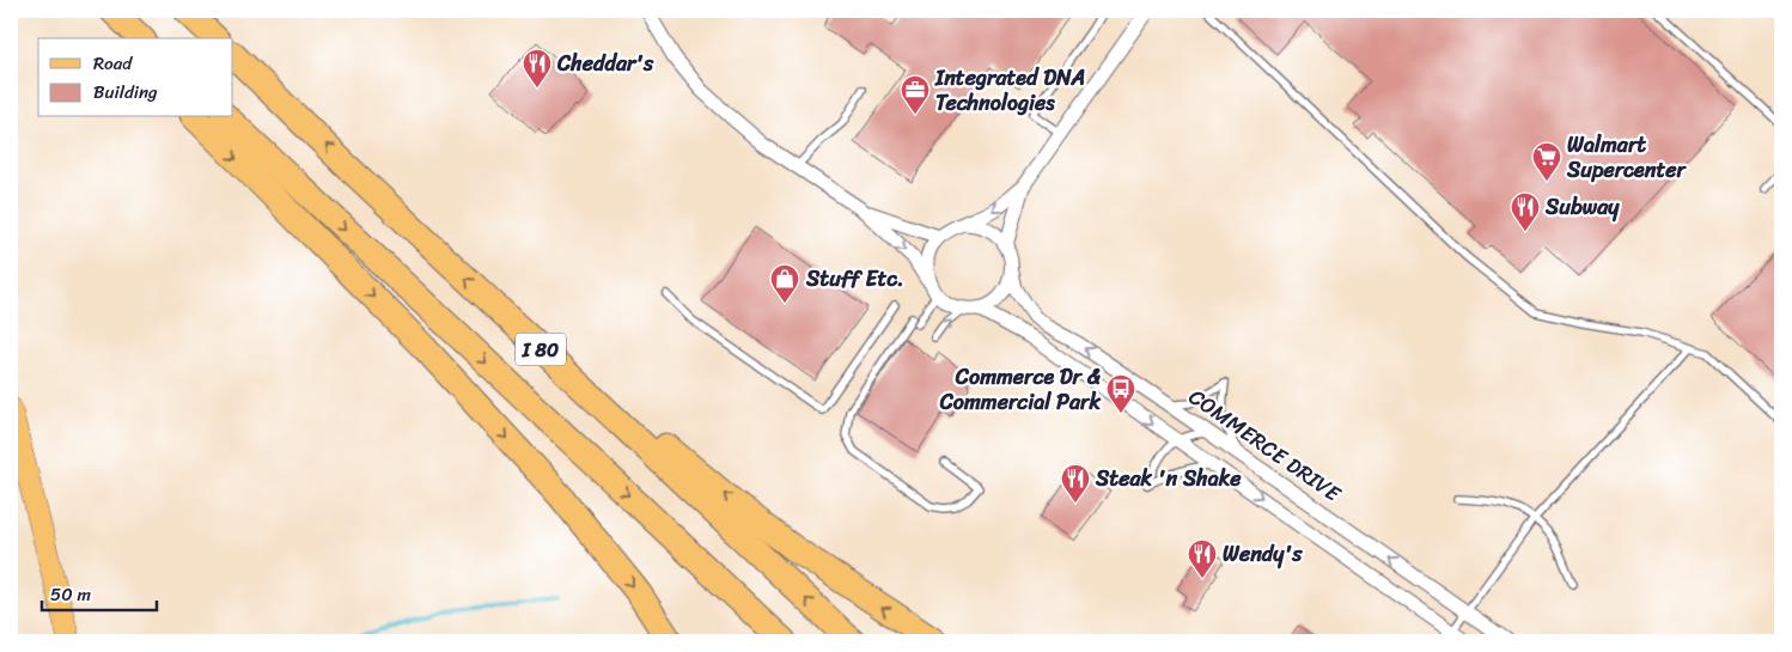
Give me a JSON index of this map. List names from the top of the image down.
{
  "streets": {
    "highway": ["I 80"],
    "street": ["COMMERCE DRIVE"]
  },
  "places": {
    "restaurant": [
      "Cheddar's",
      "Subway",
      "Steak 'n Shake",
      "Wendy's"
    ],
    "office": ["Integrated DNA Technologies"],
    "supermarket": ["Walmart Supercenter"],
    "shop": ["Stuff Etc."],
    "bus stop": ["Commerce Dr & Commercial Park"]
  },
  "legend": ["Road", "Building"],
  "scale_bar": "50 m"
}
